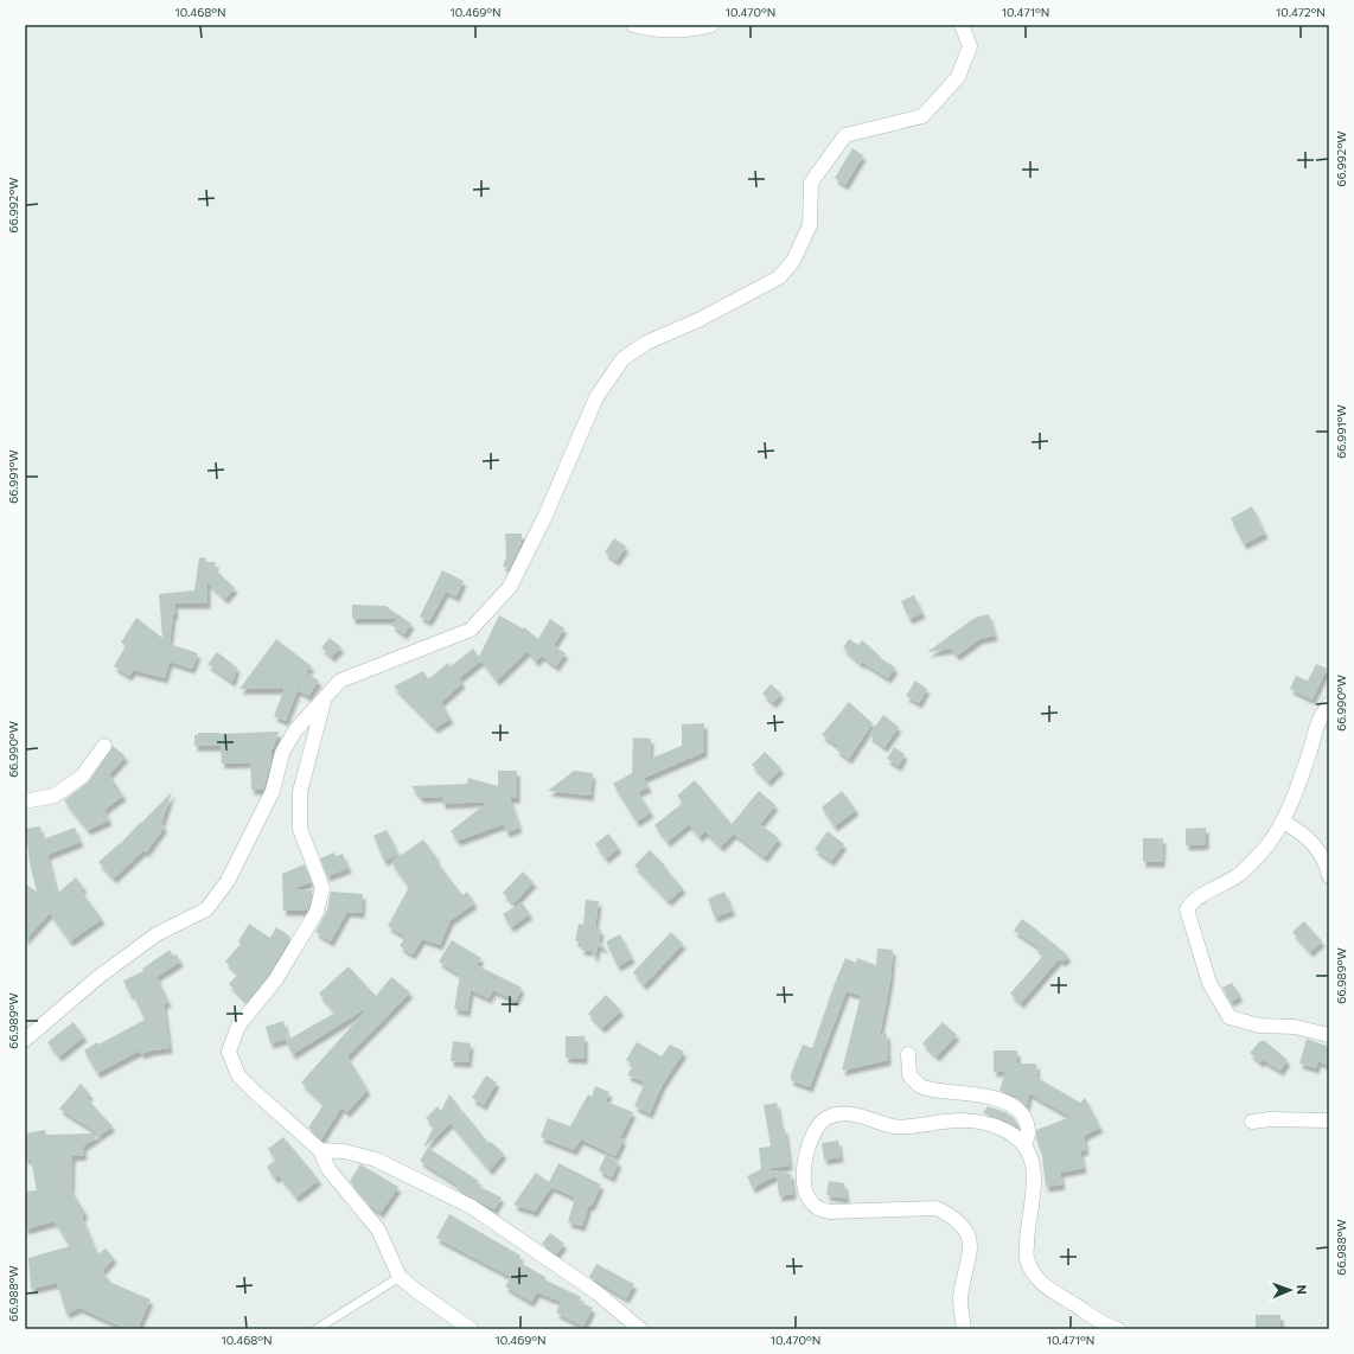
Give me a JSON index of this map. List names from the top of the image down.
{
  "north": "right",
  "coordinates": [
    "10.468°N",
    "10.469°N",
    "10.470°N",
    "10.471°N",
    "10.472°N",
    "66.992°W",
    "66.991°W",
    "66.990°W",
    "66.989°W",
    "66.988°W"
  ]
}
